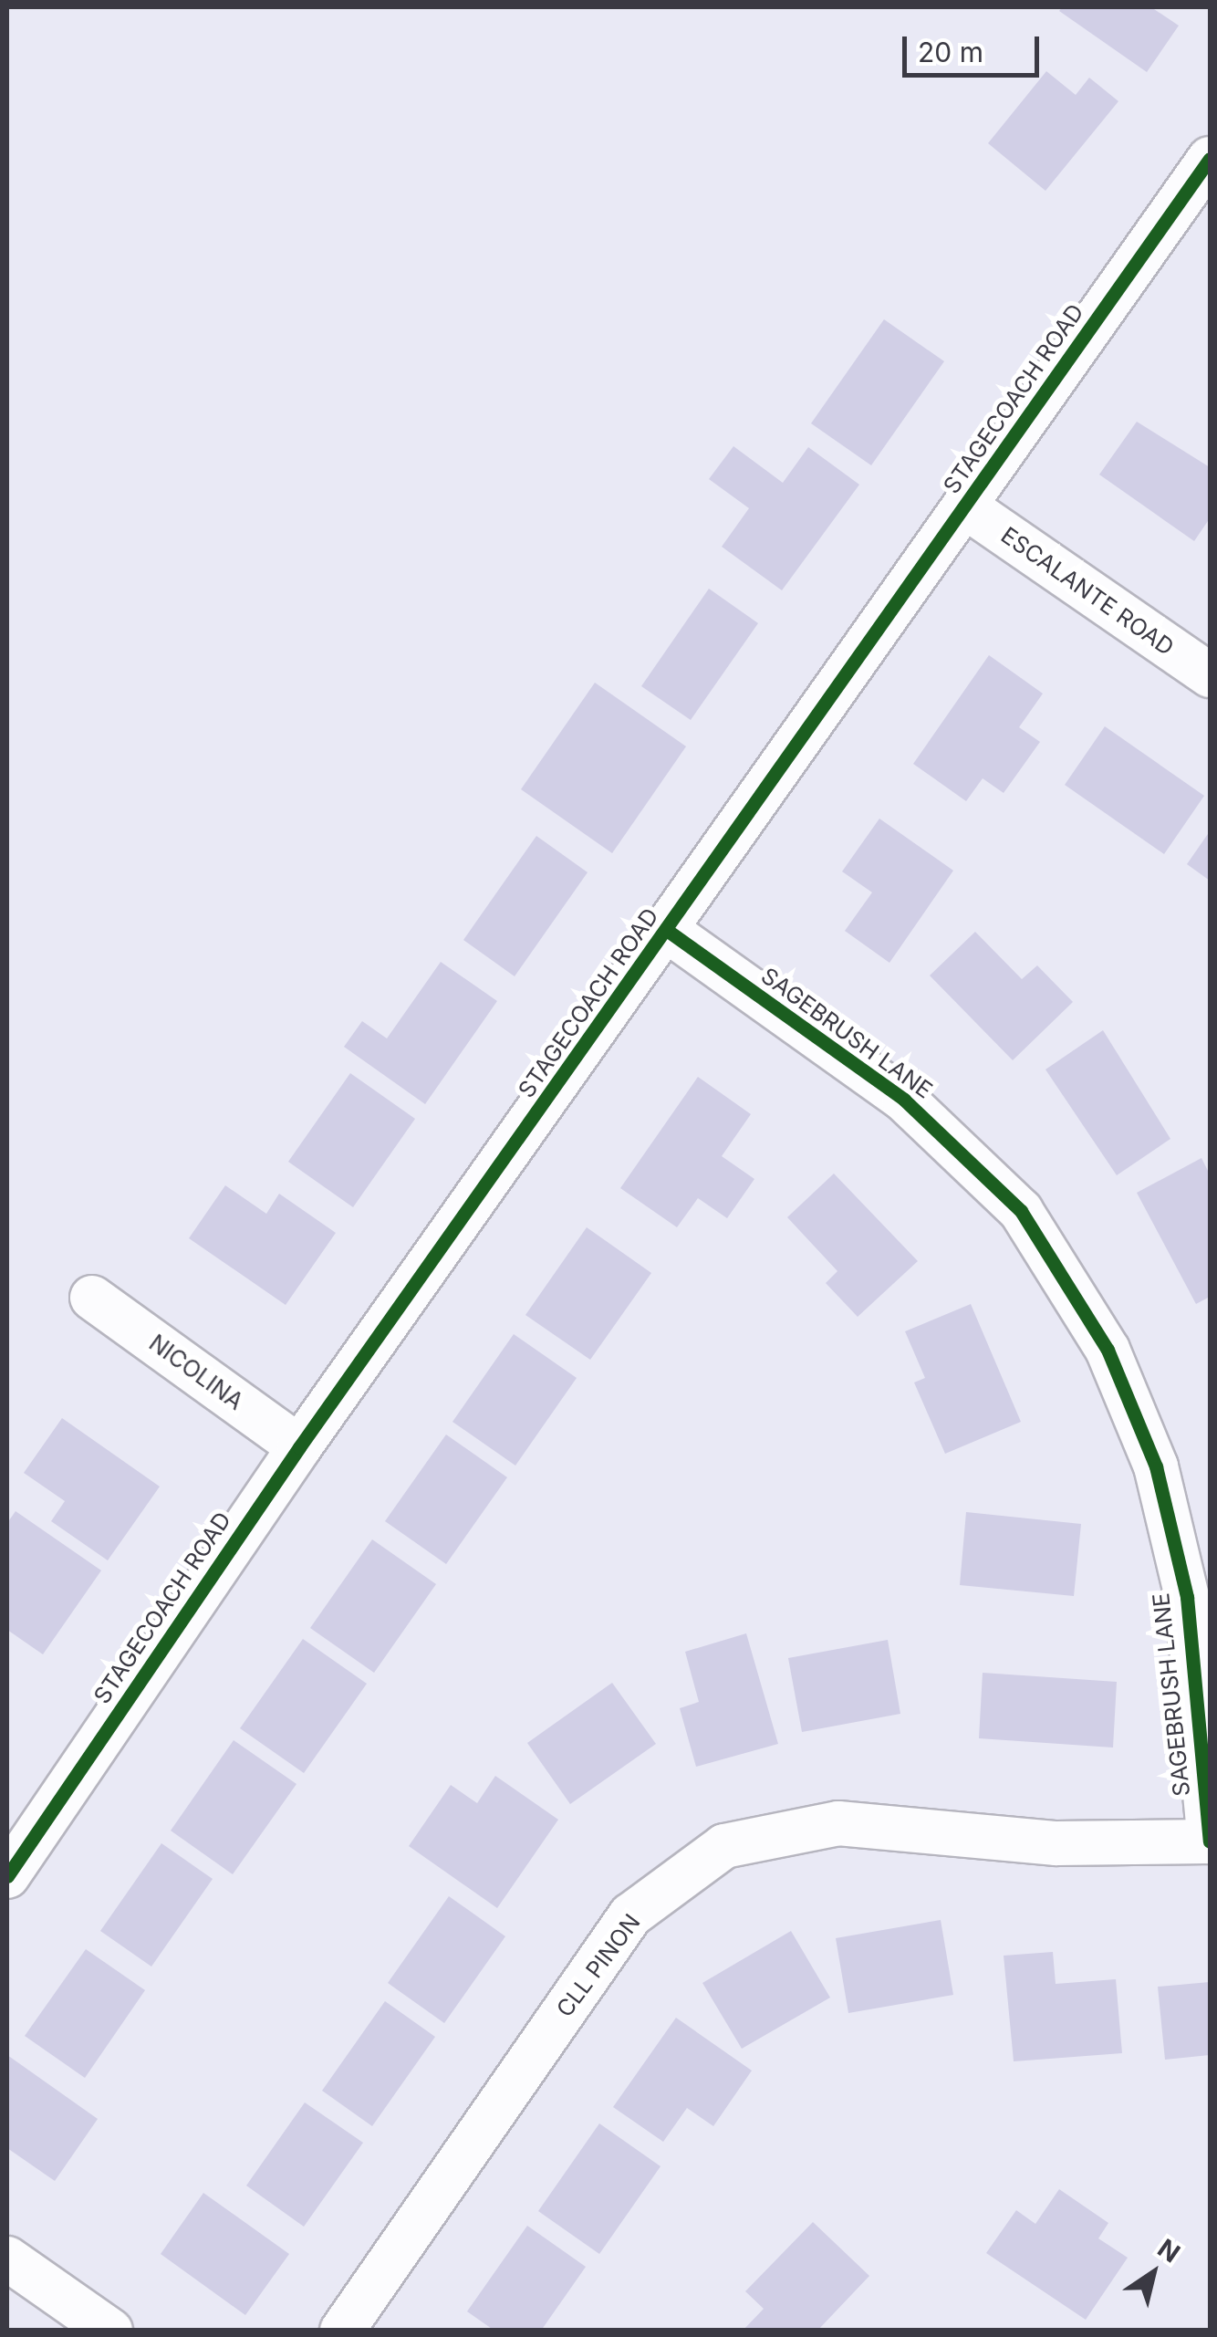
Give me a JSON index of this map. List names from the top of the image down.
{
  "streets": {
    "street": [
      "STAGECOACH ROAD",
      "ESCALANTE ROAD",
      "SAGEBRUSH LANE",
      "NICOLINA",
      "CLL PINON"
    ]
  },
  "crossings": [
    ["STAGECOACH ROAD", "ESCALANTE ROAD"],
    ["STAGECOACH ROAD", "SAGEBRUSH LANE"],
    ["STAGECOACH ROAD", "NICOLINA"],
    ["SAGEBRUSH LANE", "CLL PINON"]
  ],
  "scale_bar": "20 m",
  "north": "top right"
}
